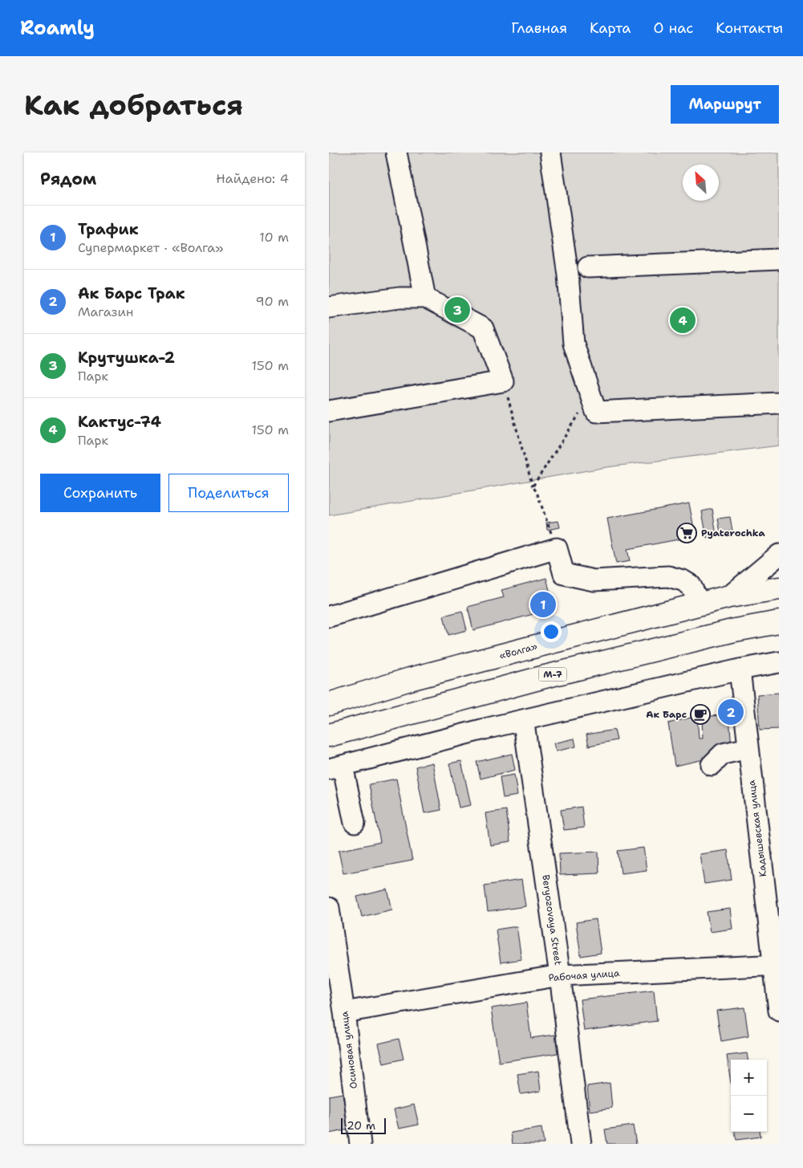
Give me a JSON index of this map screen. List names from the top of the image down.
{
  "streets": {
    "highway": ["«Волга»", "М-7"],
    "street": [
      "Кадышевская улица",
      "Beryozovaya Street",
      "Рабочая улица",
      "Осиновая улица"
    ]
  },
  "crossings": [
    ["Кадышевская улица", "Рабочая улица"],
    ["Beryozovaya Street", "Рабочая улица"],
    ["Рабочая улица", "Осиновая улица"]
  ],
  "places": {
    "supermarket": ["Pyaterochka"],
    "cafe": ["Ак Барс"]
  },
  "scale_bar": "20 m",
  "north": "top left",
  "page": {
    "header": "Roamly",
    "nav": [
      "Главная",
      "Карта",
      "О нас",
      "Контакты"
    ],
    "buttons": [
      "Маршрут",
      ["Сохранить", "Поделиться"]
    ],
    "title": "Как добраться",
    "heading": ["Рядом", "Найдено: 4"],
    "list": [
      {
        "mark": "1",
        "name": "Трафик",
        "note": "Супермаркет · «Волга»",
        "value": "10 m"
      },
      {
        "mark": "2",
        "name": "Ак Барс Трак",
        "note": "Магазин",
        "value": "90 m"
      },
      {
        "mark": "3",
        "name": "Крутушка-2",
        "note": "Парк",
        "value": "150 m"
      },
      {
        "mark": "4",
        "name": "Кактус-74",
        "note": "Парк",
        "value": "150 m"
      }
    ],
    "pins": [
      "3",
      "4",
      "1",
      "2"
    ],
    "map_buttons": ["+", "−"],
    "scale": "20 m"
  }
}
